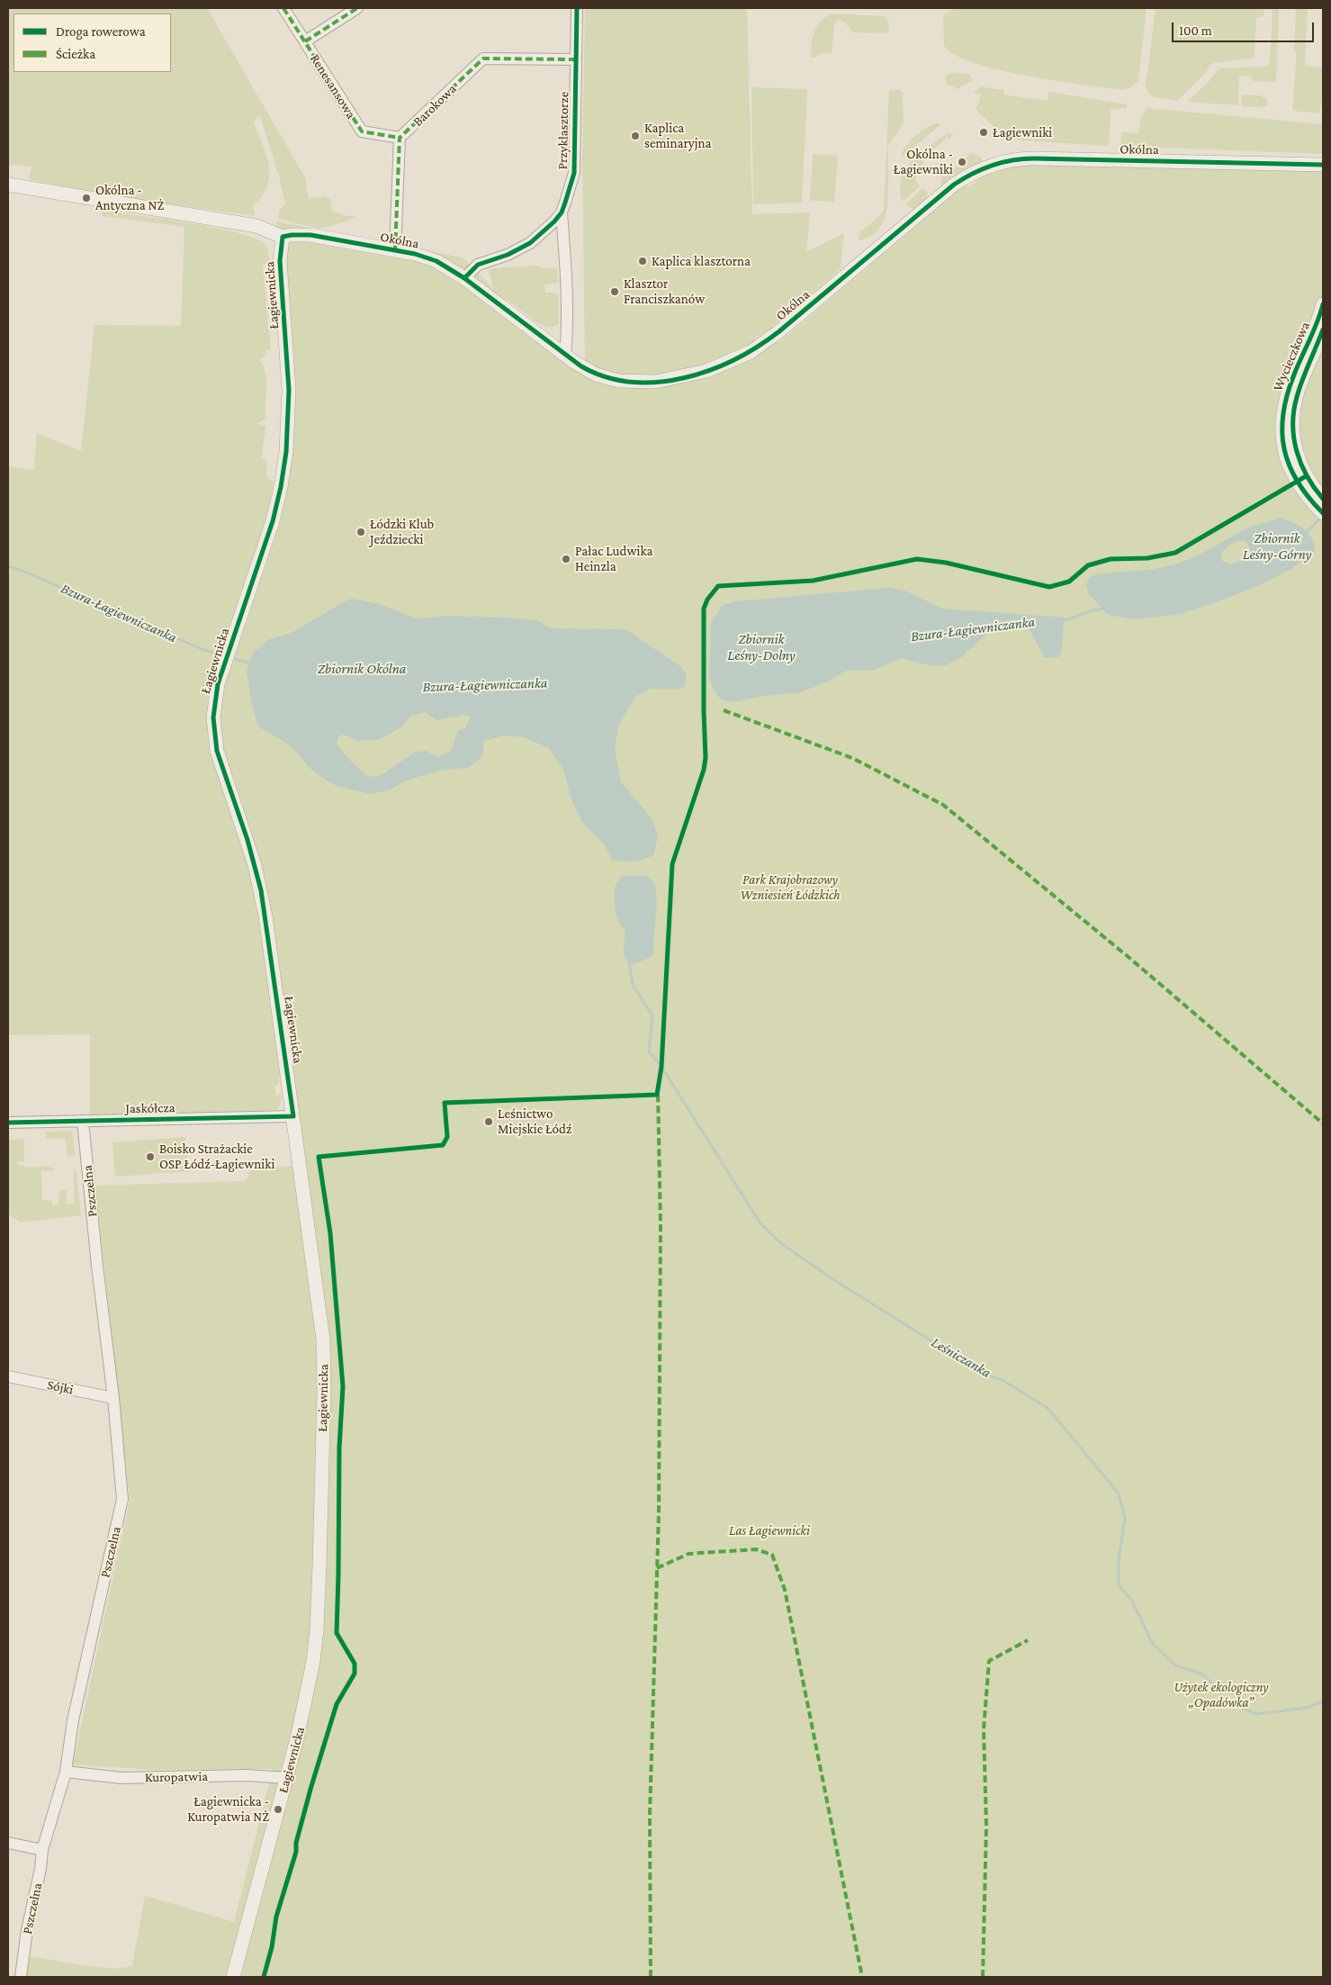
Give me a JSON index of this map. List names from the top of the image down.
{
  "streets": {
    "street": [
      "Renesansowa",
      "Barokowa",
      "Przyklasztorze",
      "Okólna",
      "Łagiewnicka",
      "Wycieczkowa",
      "Jaskółcza",
      "Pszczelna",
      "Sójki",
      "Kuropatwia"
    ]
  },
  "crossings": [
    ["Renesansowa", "Barokowa"],
    ["Barokowa", "Przyklasztorze"],
    ["Przyklasztorze", "Okólna"],
    ["Okólna", "Łagiewnicka"],
    ["Łagiewnicka", "Jaskółcza"],
    ["Łagiewnicka", "Kuropatwia"],
    ["Jaskółcza", "Pszczelna"],
    ["Pszczelna", "Sójki"],
    ["Pszczelna", "Kuropatwia"]
  ],
  "water": [
    "Zbiornik Leśny-Górny",
    "Bzura-Łagiewniczanka",
    "Zbiornik Leśny-Dolny",
    "Zbiornik Okólna",
    "Leśniczanka"
  ],
  "parks": ["Park Krajobrazowy Wzniesień Łódzkich", "Las Łagiewnicki", "Użytek ekologiczny „Opadówka”"],
  "places": [
    "Łagiewniki",
    "Kaplica seminaryjna",
    "Okólna - Łagiewniki",
    "Okólna - Antyczna NŻ",
    "Kaplica klasztorna",
    "Klasztor Franciszkanów",
    "Łódzki Klub Jeździecki",
    "Pałac Ludwika Heinzla",
    "Leśnictwo Miejskie Łódź",
    "Boisko Strażackie OSP Łódź-Łagiewniki",
    "Łagiewnicka - Kuropatwia NŻ"
  ],
  "legend": ["Droga rowerowa", "Ścieżka"],
  "scale_bar": "100 m"
}
